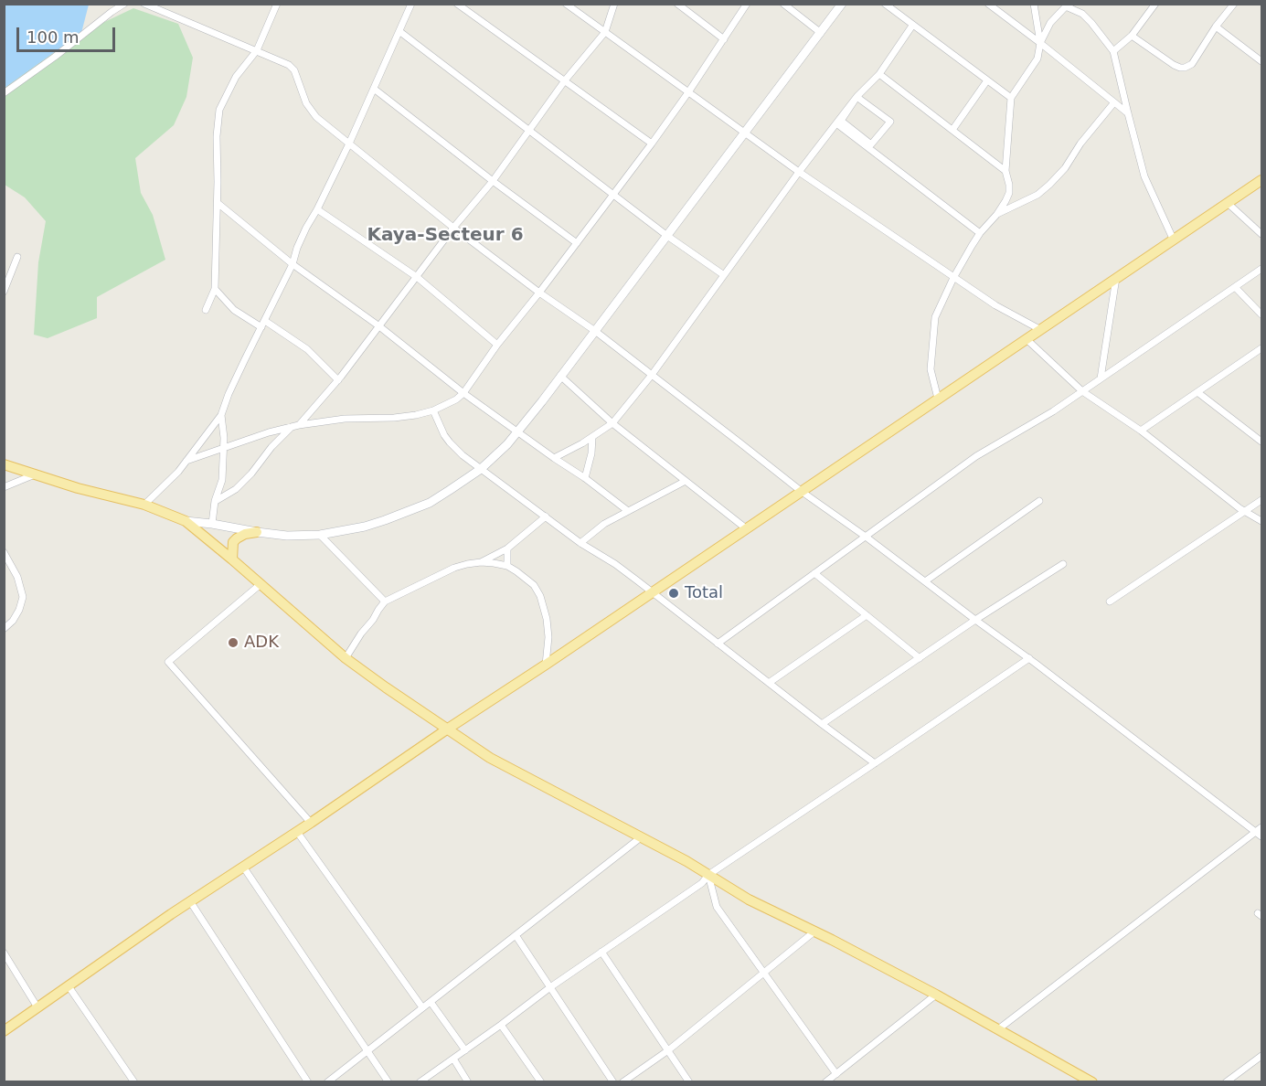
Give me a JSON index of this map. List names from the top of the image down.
{
  "districts": ["Kaya-Secteur 6"],
  "places": ["Total", "ADK"],
  "scale_bar": "100 m"
}
